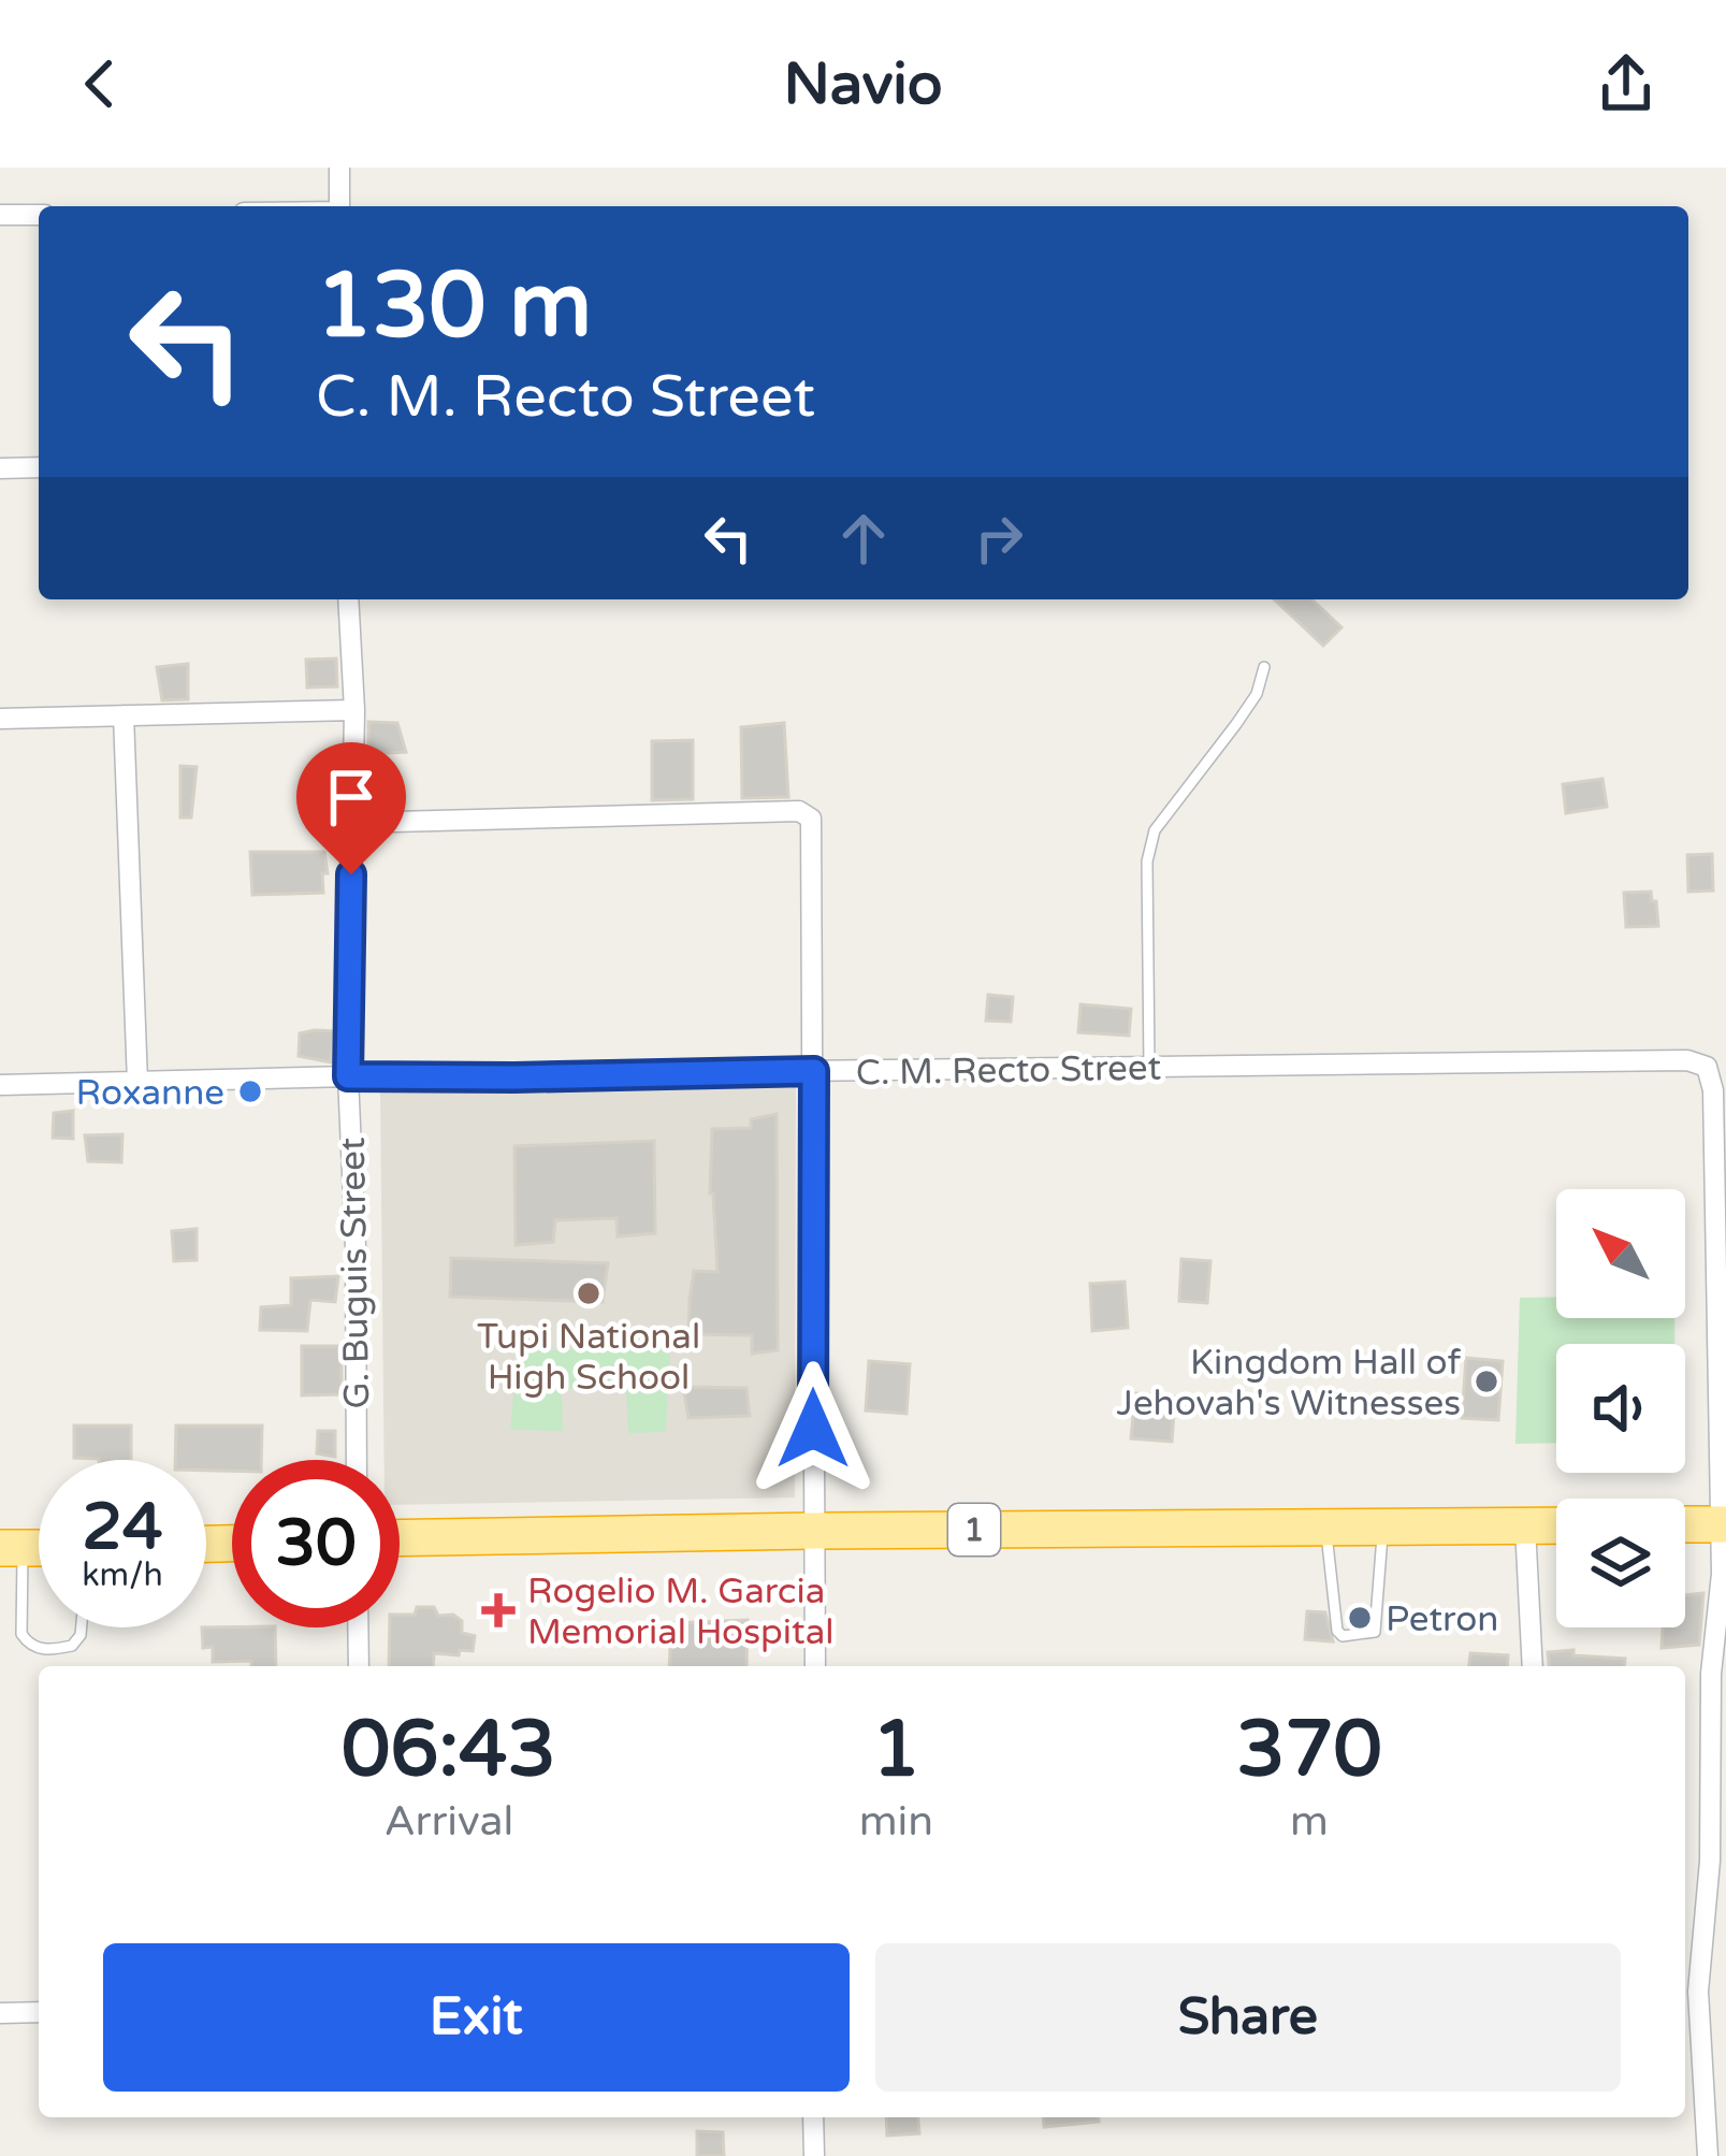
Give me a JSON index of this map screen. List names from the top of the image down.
{
  "streets": {
    "highway": ["1"],
    "street": ["C. M. Recto Street", "G. Buguis Street"]
  },
  "crossings": [
    ["C. M. Recto Street", "G. Buguis Street"]
  ],
  "places": {
    "other": [
      "Roxanne",
      "Tupi National High School",
      "Kingdom Hall of Jehovah's Witnesses",
      "Petron"
    ],
    "health": ["Rogelio M. Garcia Memorial Hospital"]
  },
  "north": "top left",
  "page": {
    "header": "Navio",
    "turn": ["130 m", "C. M. Recto Street"],
    "speed": "24 km/h",
    "limit": "30",
    "eta": [
      "06:43",
      "Arrival",
      "1",
      "min",
      "370",
      "m"
    ],
    "buttons": ["Exit", "Share"]
  }
}
